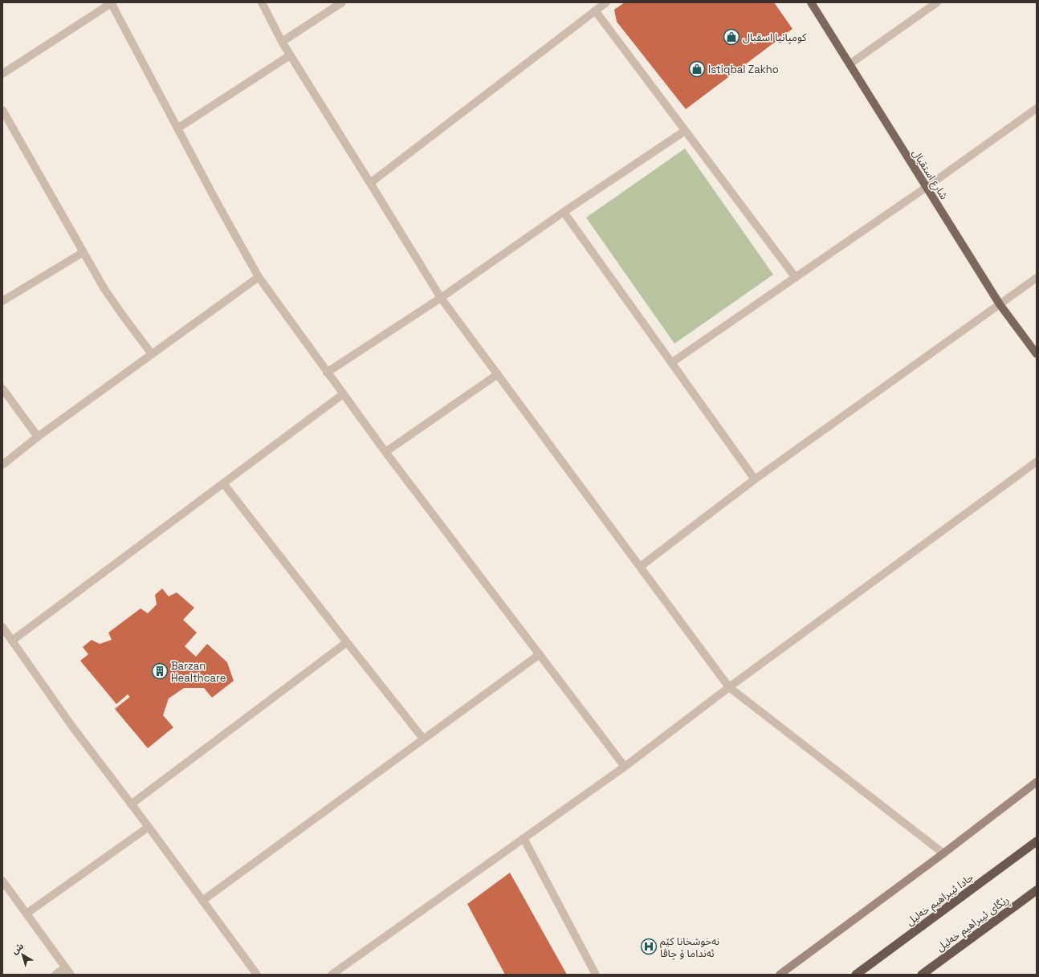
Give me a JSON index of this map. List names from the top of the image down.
{
  "streets": {
    "highway": ["جادا ئیبراهیم خەلیل", "ڕێگای ئیبراهیم خەلیل"],
    "main road": ["شارع استقبال"]
  },
  "places": {
    "shop": ["كومپانیا اسقبال", "Istiqbal Zakho"],
    "building": ["Barzan Healthcare"],
    "hospital": ["نەخوشخانا کێم ئەنداما ۆ چاڤا"]
  },
  "north": "top left"
}
